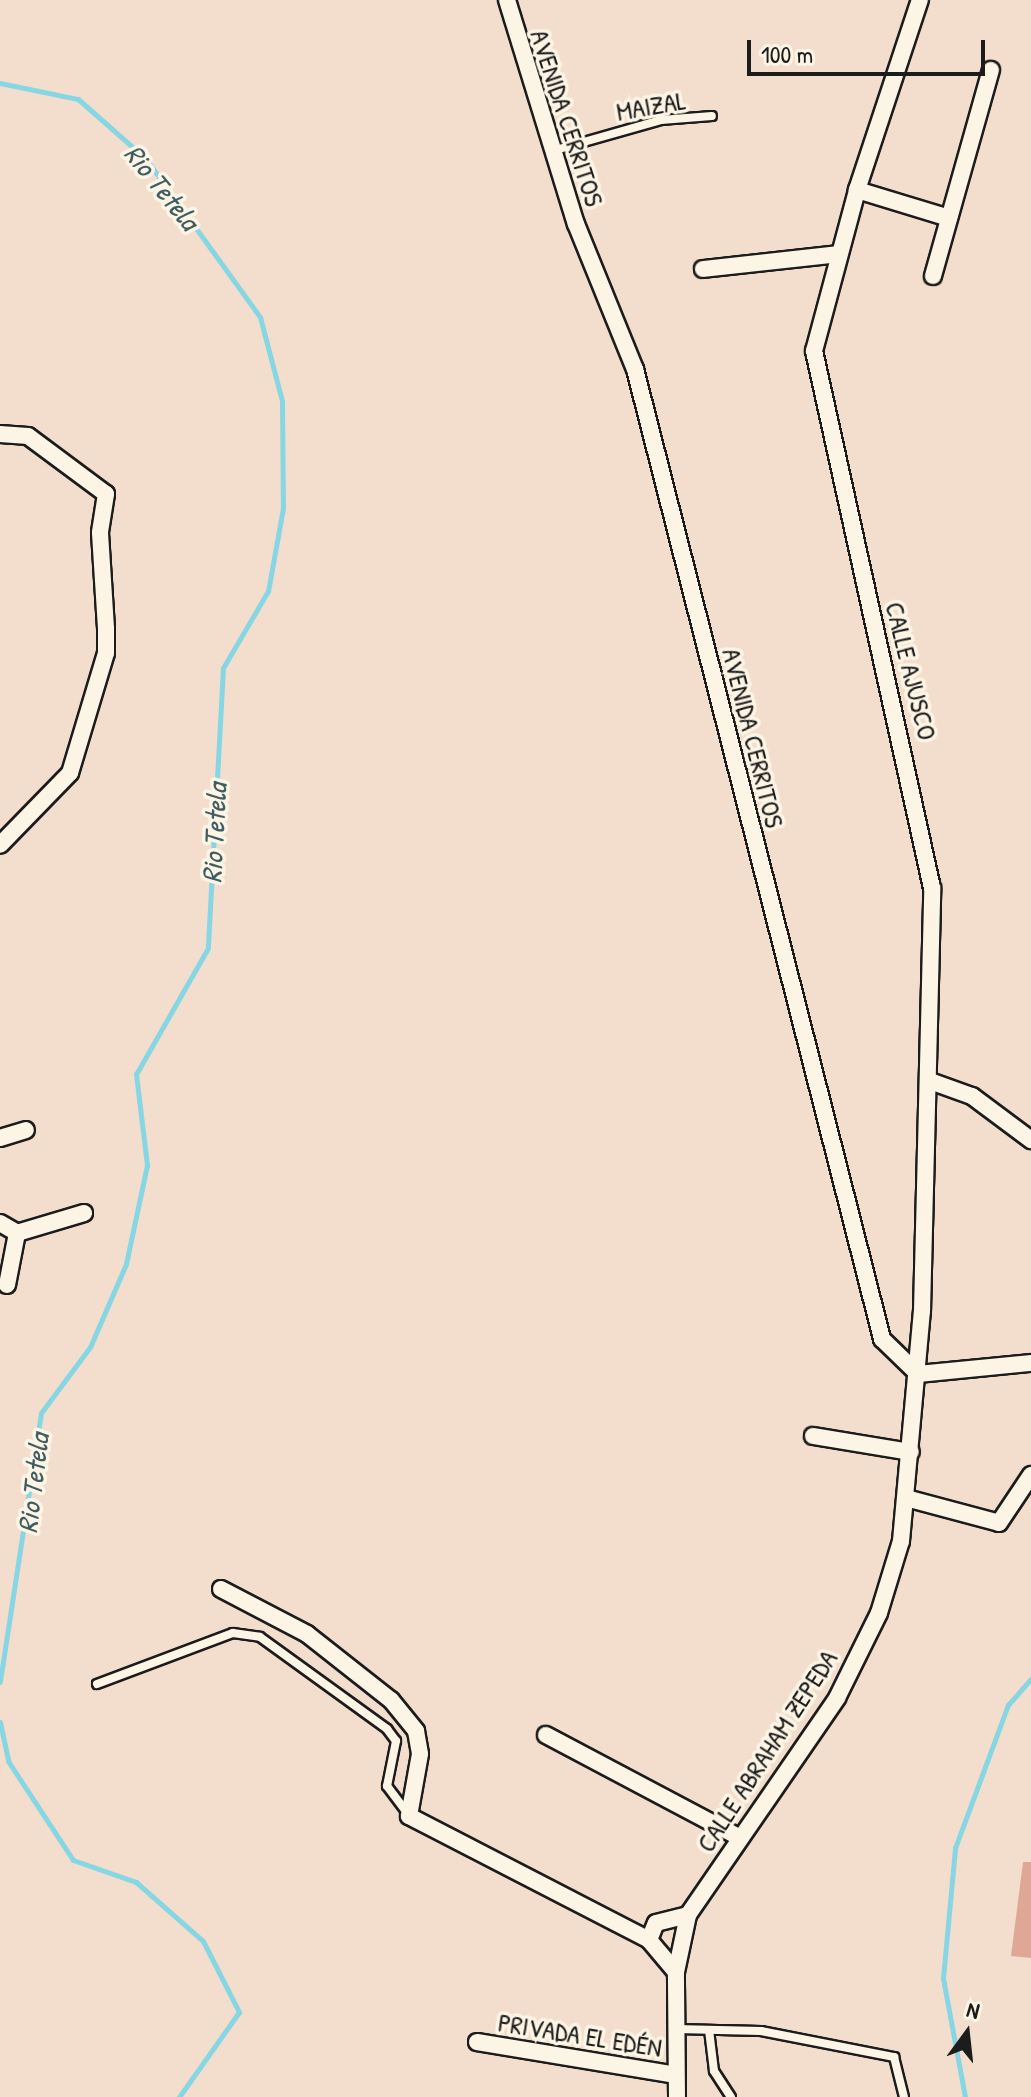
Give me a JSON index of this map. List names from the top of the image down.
{
  "streets": {
    "street": [
      "AVENIDA CERRITOS",
      "CALLE AJUSCO",
      "CALLE ABRAHAM ZEPEDA",
      "PRIVADA EL EDÉN"
    ],
    "lane": ["MAIZAL"]
  },
  "crossings": [
    ["MAIZAL", "AVENIDA CERRITOS"],
    ["AVENIDA CERRITOS", "CALLE AJUSCO"],
    ["AVENIDA CERRITOS", "CALLE ABRAHAM ZEPEDA"],
    ["CALLE AJUSCO", "CALLE ABRAHAM ZEPEDA"],
    ["CALLE ABRAHAM ZEPEDA", "PRIVADA EL EDÉN"]
  ],
  "water": ["Rio Tetela"],
  "scale_bar": "100 m",
  "north": "top"
}
